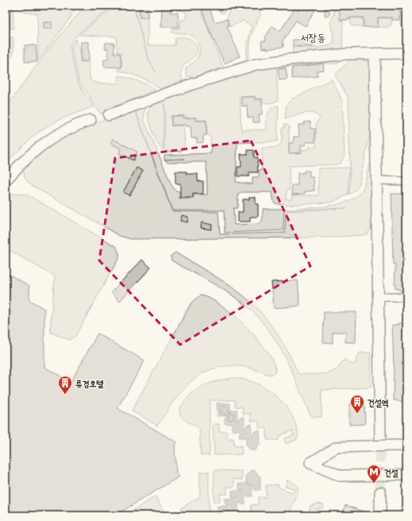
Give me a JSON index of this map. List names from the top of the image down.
{
  "districts": ["서장동"],
  "places": {
    "building": ["류경호텔", "건설역"],
    "metro station": ["건설"]
  }
}
